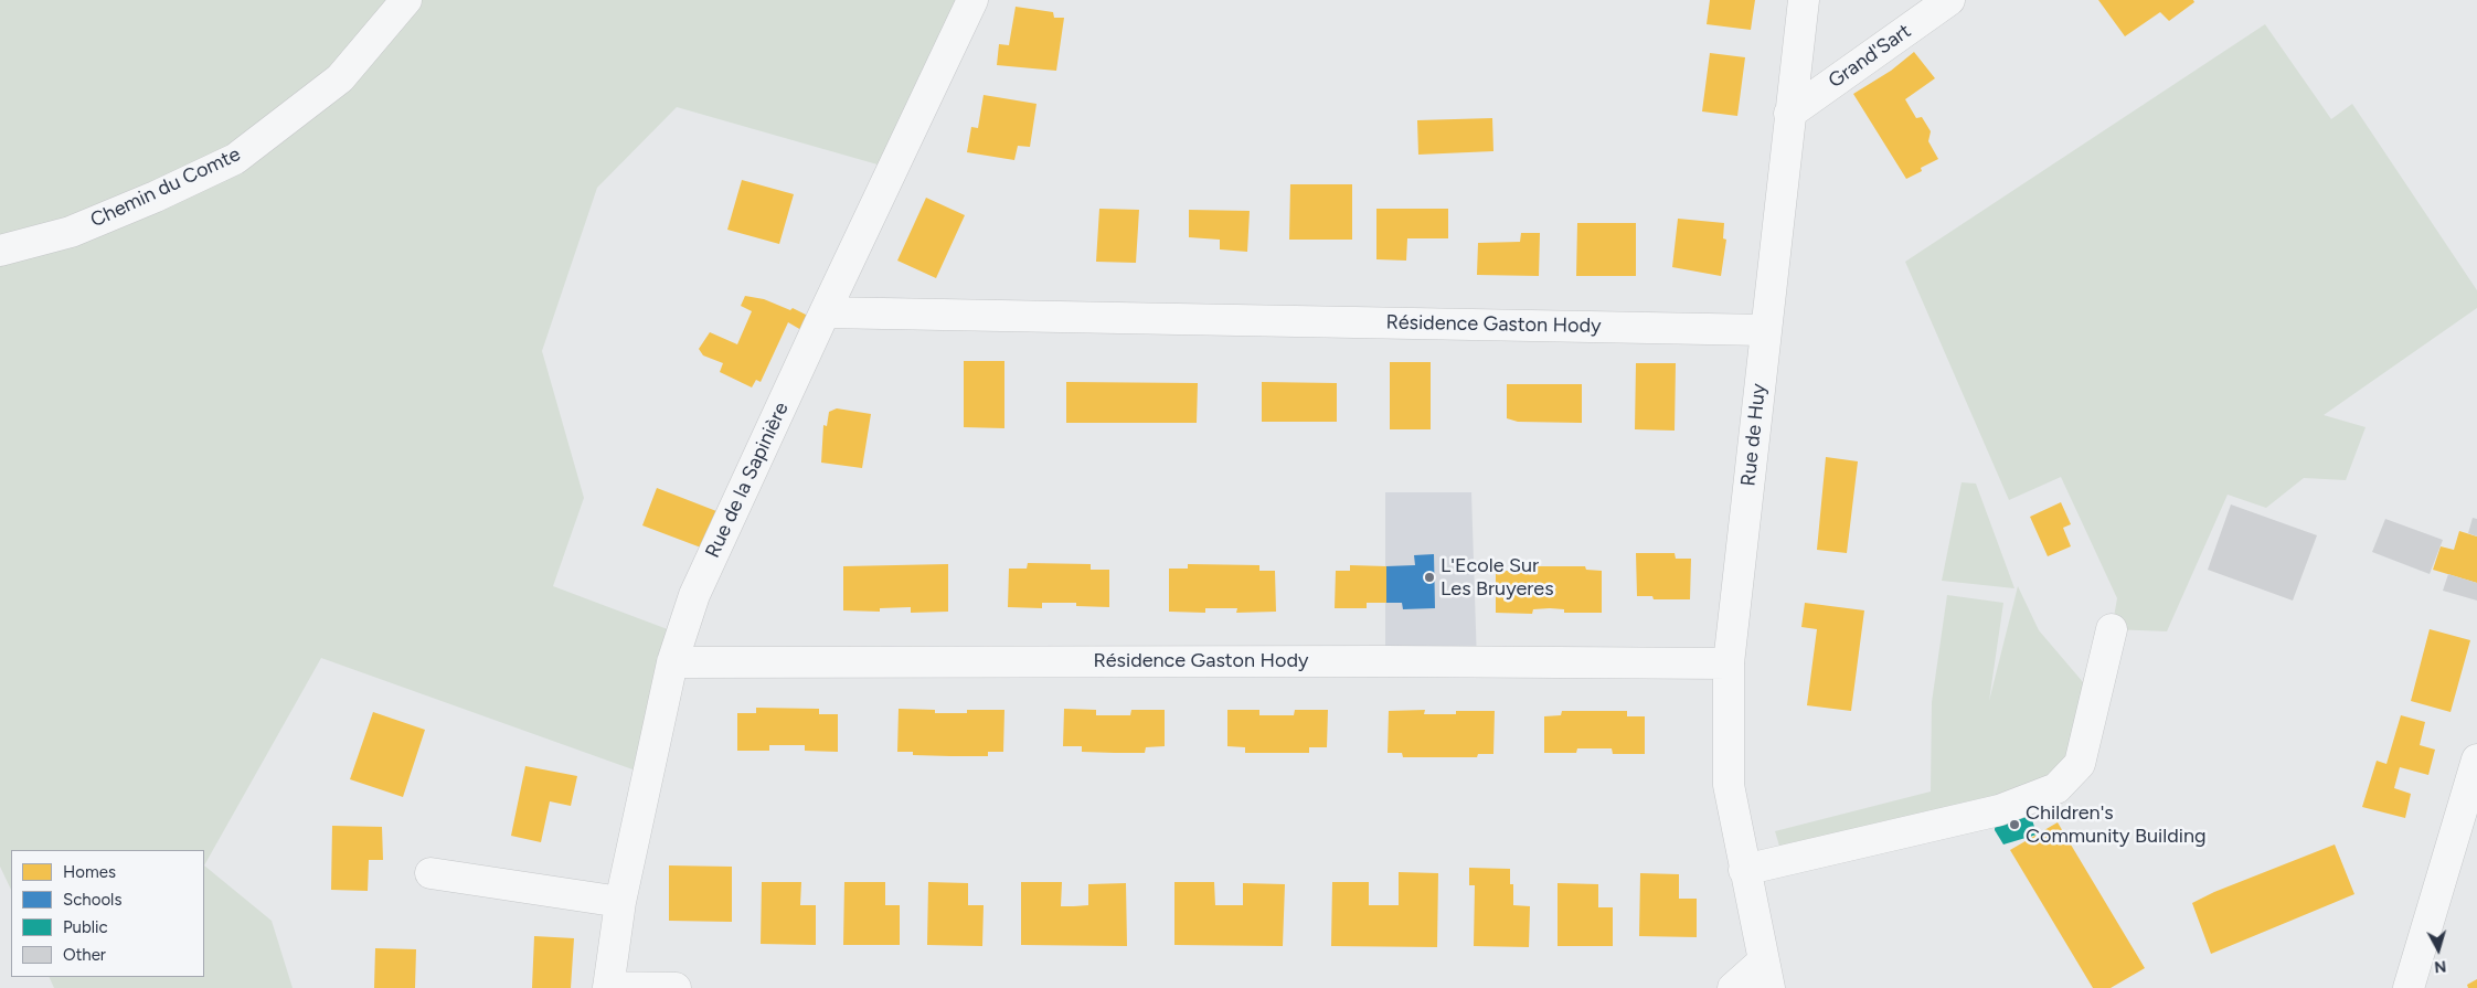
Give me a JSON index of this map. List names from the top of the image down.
{
  "streets": {
    "street": [
      "Grand'Sart",
      "Chemin du Comte",
      "Résidence Gaston Hody",
      "Rue de Huy",
      "Rue de la Sapinière"
    ]
  },
  "crossings": [
    ["Grand'Sart", "Rue de Huy"],
    ["Résidence Gaston Hody", "Rue de Huy"],
    ["Résidence Gaston Hody", "Rue de la Sapinière"]
  ],
  "places": ["L'Ecole Sur Les Bruyeres", "Children's Community Building"],
  "legend": [
    "Homes",
    "Schools",
    "Public",
    "Other"
  ],
  "north": "bottom"
}
